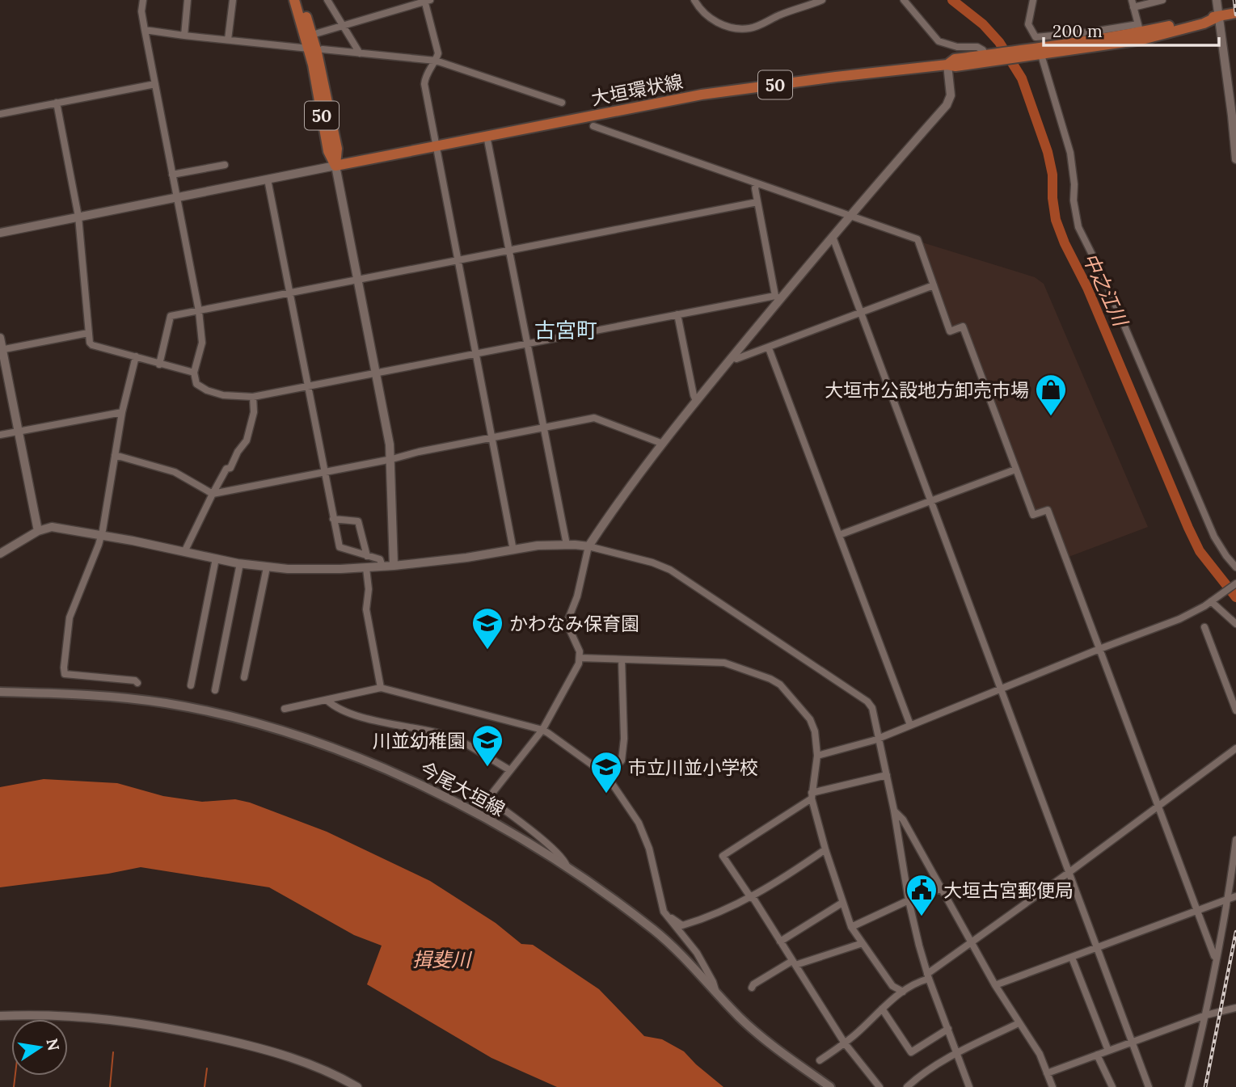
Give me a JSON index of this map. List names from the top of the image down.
{
  "streets": {
    "main road": ["50", "大垣環状線", "今尾大垣線"]
  },
  "crossings": [
    ["50", "大垣環状線"]
  ],
  "districts": ["古宮町"],
  "water": ["中之江川", "揖斐川"],
  "places": {
    "shop": ["大垣市公設地方卸売市場"],
    "school or university": ["かわなみ保育園", "川並幼稚園", "市立川並小学校"],
    "public building": ["大垣古宮郵便局"]
  },
  "scale_bar": "200 m",
  "north": "right"
}
